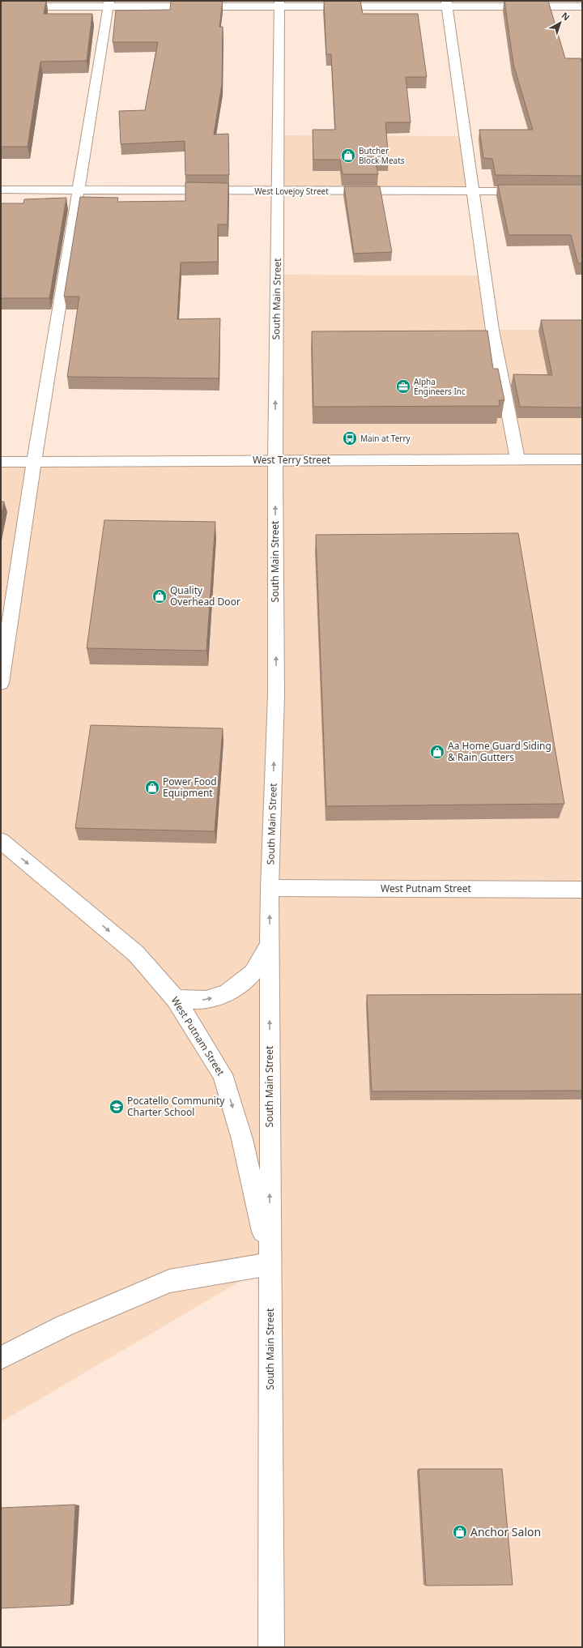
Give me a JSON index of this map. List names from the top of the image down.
{
  "streets": {
    "main road": [
      "West Lovejoy Street",
      "South Main Street",
      "West Terry Street",
      "West Putnam Street"
    ]
  },
  "crossings": [
    ["West Lovejoy Street", "South Main Street"],
    ["South Main Street", "West Terry Street"],
    ["South Main Street", "West Putnam Street"]
  ],
  "one_way": ["South Main Street", "West Putnam Street"],
  "places": {
    "shop": [
      "Butcher Block Meats",
      "Quality Overhead Door",
      "Aa Home Guard Siding & Rain Gutters",
      "Power Food Equipment",
      "Anchor Salon"
    ],
    "office": ["Alpha Engineers Inc"],
    "bus stop": ["Main at Terry"],
    "school or university": ["Pocatello Community Charter School"]
  },
  "north": "top right"
}
